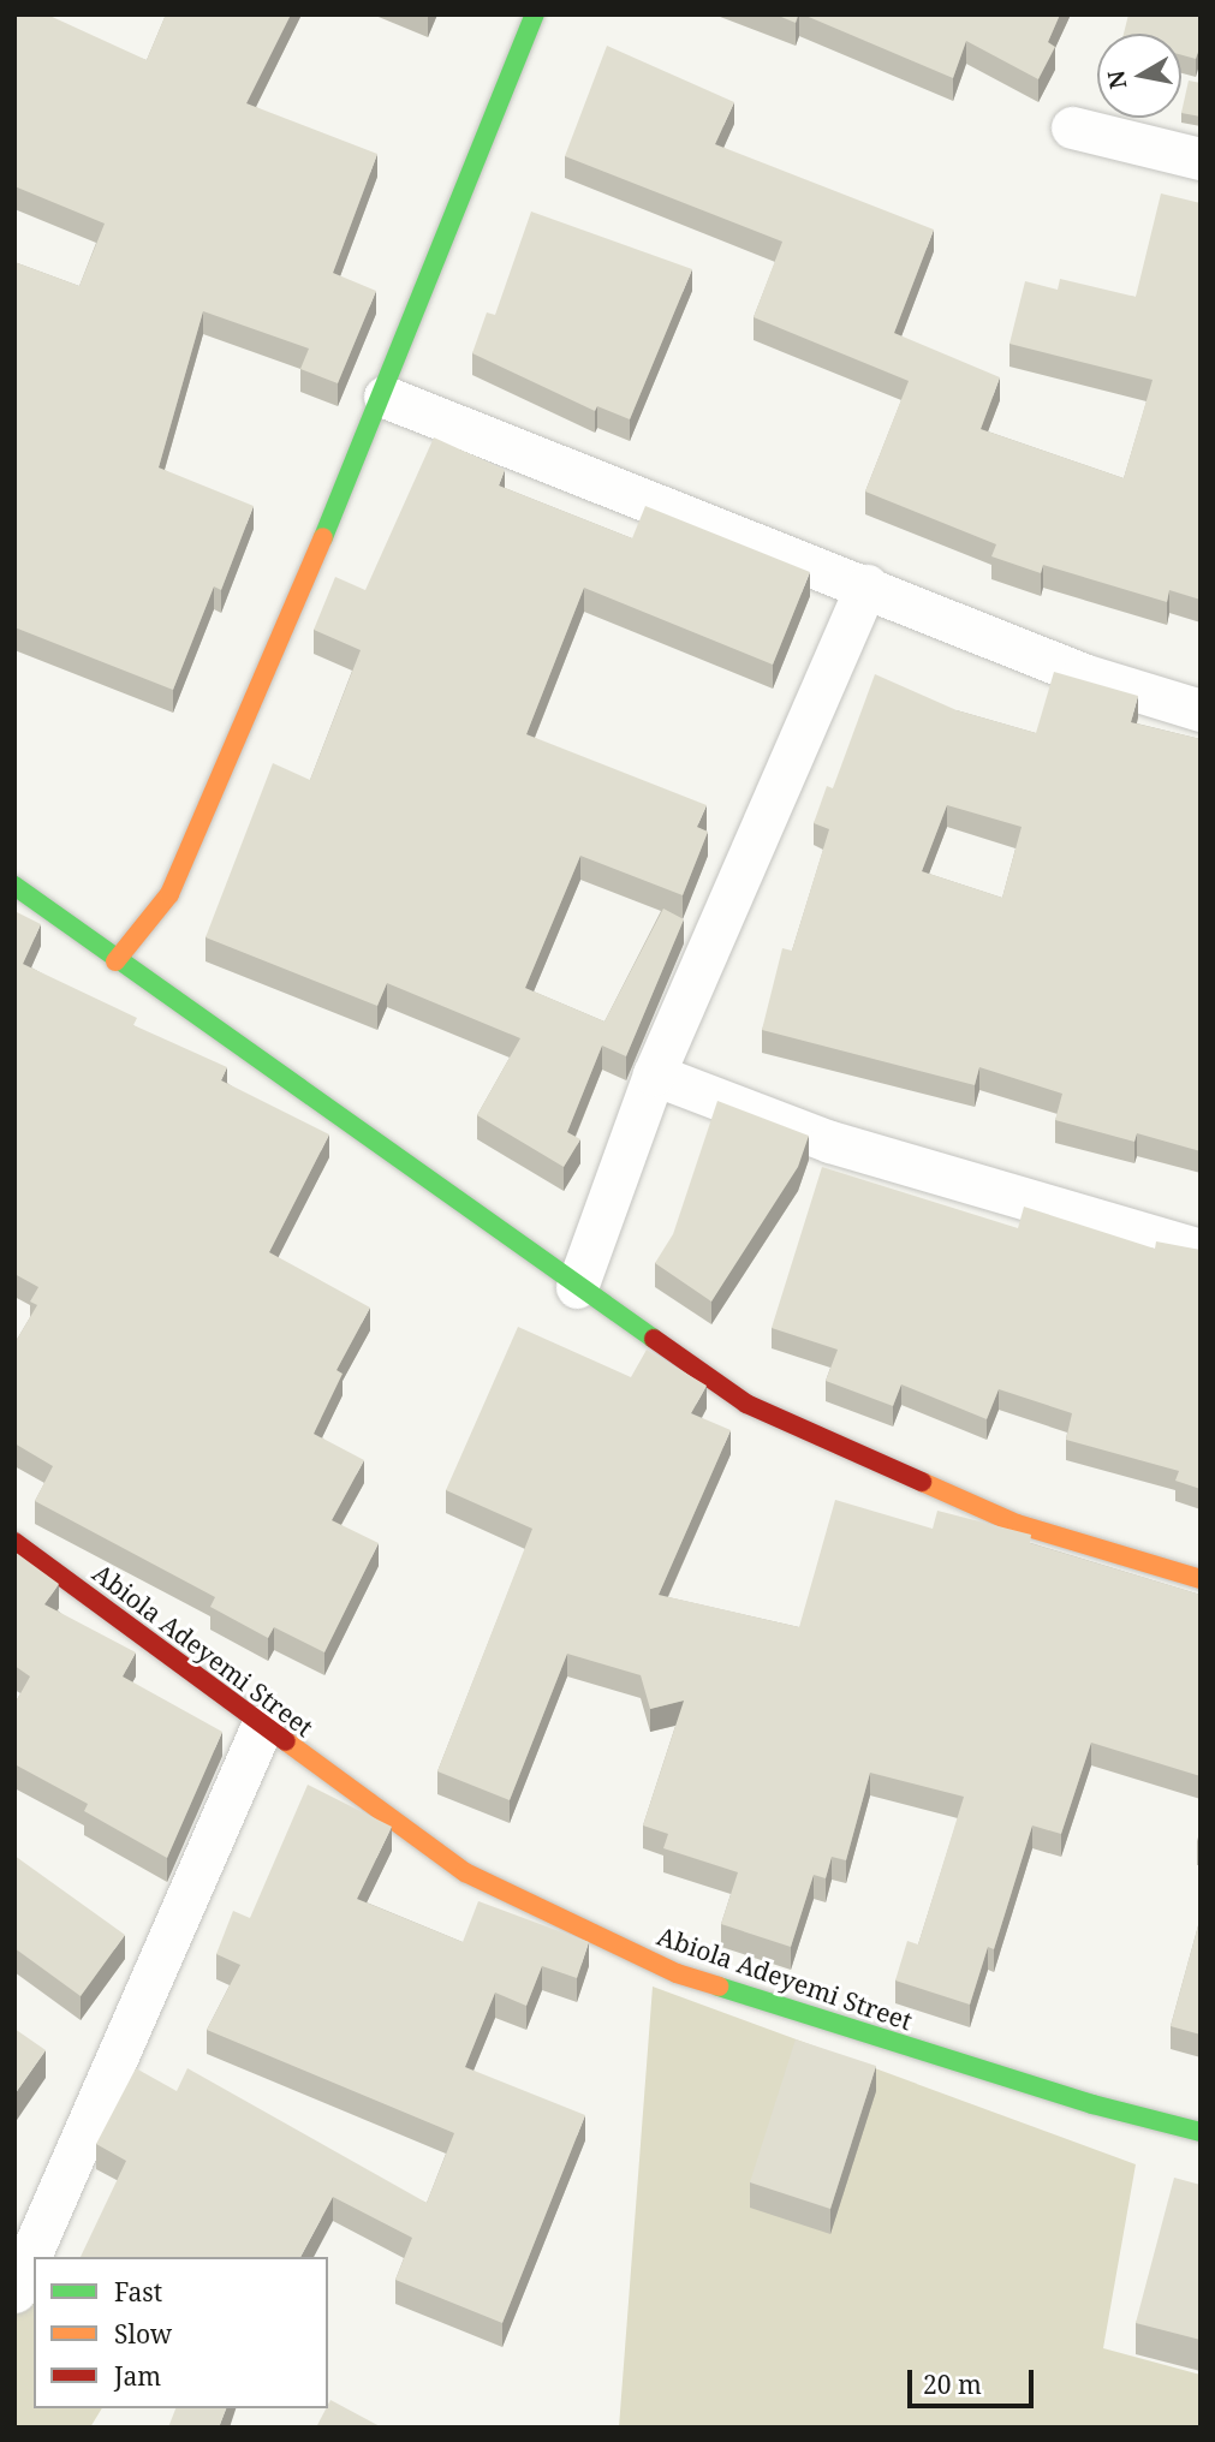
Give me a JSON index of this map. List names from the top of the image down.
{
  "streets": {
    "street": ["Abiola Adeyemi Street"]
  },
  "legend": ["Fast", "Slow", "Jam"],
  "scale_bar": "20 m",
  "north": "left"
}
